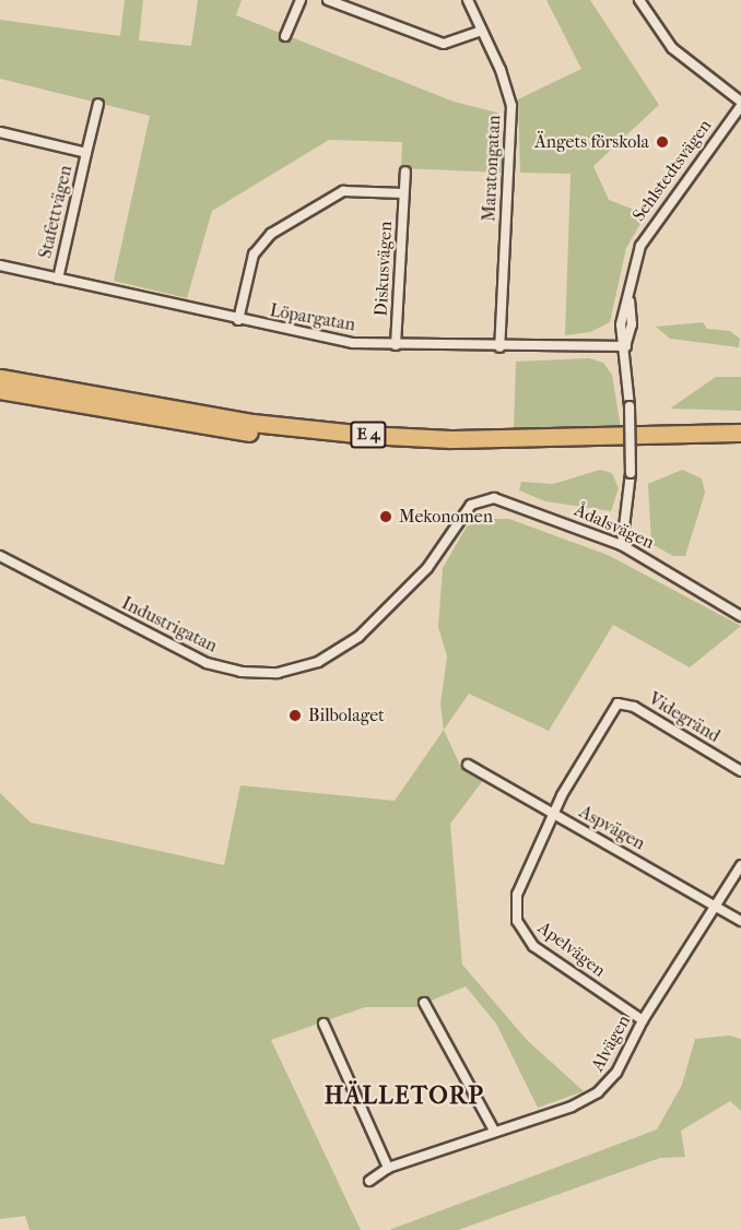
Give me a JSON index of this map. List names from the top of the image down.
{
  "streets": {
    "highway": ["E 4"],
    "street": [
      "Maratongatan",
      "Sehlstedtsvägen",
      "Stafettvägen",
      "Diskusvägen",
      "Löpargatan",
      "Ådalsvägen",
      "Industrigatan",
      "Videgränd",
      "Aspvägen",
      "Apelvägen",
      "Alvägen"
    ]
  },
  "crossings": [
    ["Maratongatan", "Löpargatan"],
    ["Sehlstedtsvägen", "Löpargatan"],
    ["Sehlstedtsvägen", "Ådalsvägen"],
    ["Stafettvägen", "Löpargatan"],
    ["Diskusvägen", "Löpargatan"],
    ["Ådalsvägen", "Industrigatan"],
    ["Videgränd", "Aspvägen"],
    ["Videgränd", "Apelvägen"],
    ["Aspvägen", "Apelvägen"],
    ["Aspvägen", "Alvägen"],
    ["Apelvägen", "Alvägen"]
  ],
  "districts": ["HÄLLETORP"],
  "places": ["Ängets förskola", "Mekonomen", "Bilbolaget"]
}
